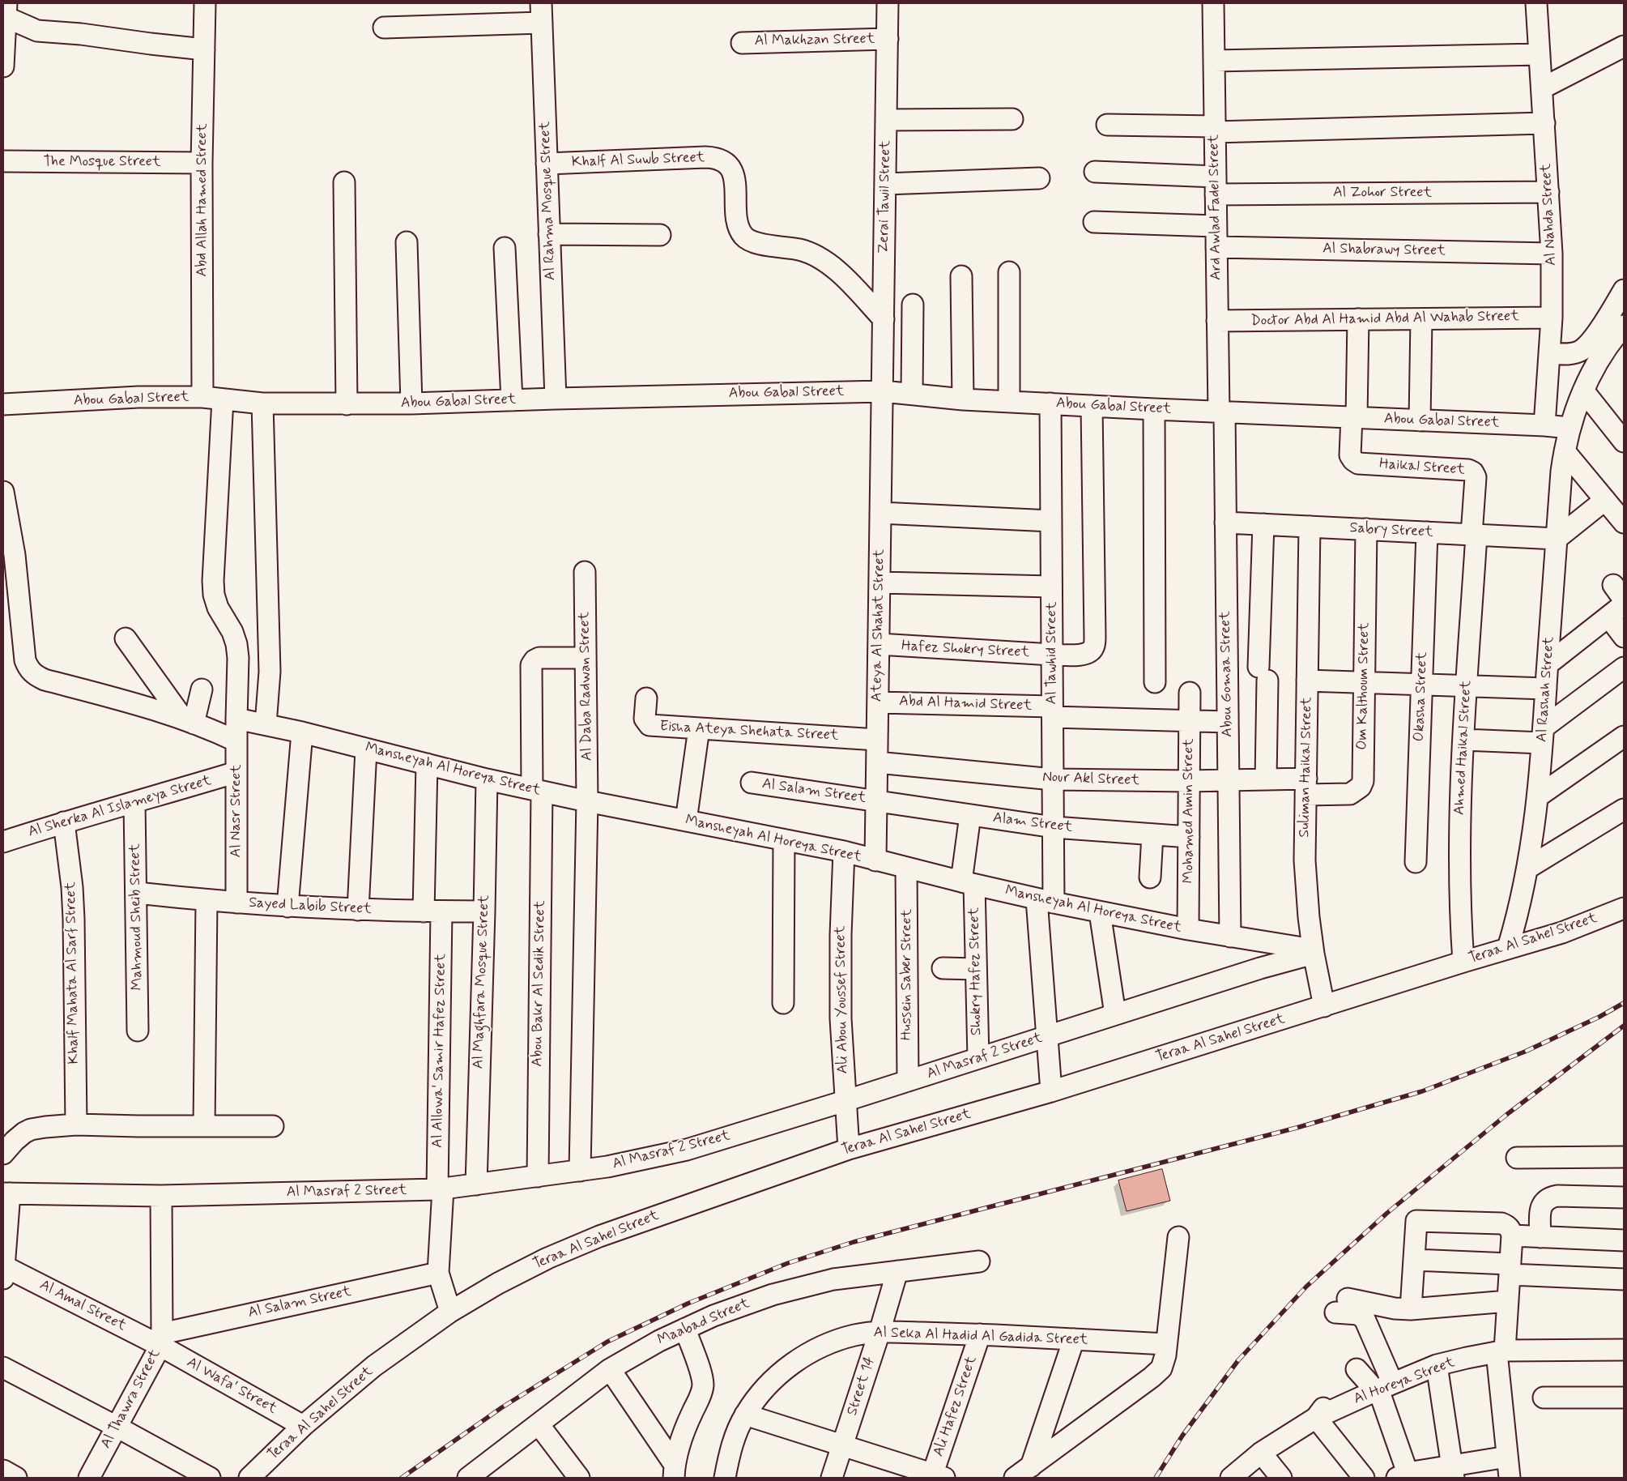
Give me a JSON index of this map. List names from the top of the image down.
{
  "streets": {
    "street": [
      "Al Makhzan Street",
      "Khalf Al Suwb Street",
      "The Mosque Street",
      "Al Zohor Street",
      "Zerai Tawil Street",
      "Abd Allah Hamed Street",
      "Al Rahma Mosque Street",
      "Ard Awlad Fadel Street",
      "Al Nahda Street",
      "Al Shabrawy Street",
      "Doctor Abd Al Hamid Abd Al Wahab Street",
      "Abou Gabal Street",
      "Haikal Street",
      "Sabry Street",
      "Ateya Al Shahat Street",
      "Hafez Shokry Street",
      "Al Tawhid Street",
      "Abou Gomaa Street",
      "Al Daba Radwan Street",
      "Om Kalthoum Street",
      "Al Rashah Street",
      "Okasha Street",
      "Abd Al Hamid Street",
      "Eisha Ateya Shehata Street",
      "Ahmed Haikal Street",
      "Suliman Haikal Street",
      "Mansheyah Al Horeya Street",
      "Nour Akl Street",
      "Al Salam Street",
      "Al Sherka Al Islameya Street",
      "Al Nasr Street",
      "Mohamed Amin Street",
      "Alam Street",
      "Sayed Labib Street",
      "Mahmoud Sheib Street",
      "Teraa Al Sahel Street",
      "Shokry Hafez Street",
      "Khalf Mahata Al Sarf Street",
      "Hussein Saber Street",
      "Al Maghfara Mosque Street",
      "Abou Bakr Al Sedik Street",
      "Ali Abou Youssef Street",
      "Al Allowa' Samir Hafez Street",
      "Al Masraf 2 Street",
      "Al Amal Street",
      "Maabad Street",
      "Al Seka Al Hadid Al Gadida Street",
      "Al Horeya Street",
      "Al Wafa' Street",
      "Street 14",
      "Al Thawra Street",
      "Ali Hafez Street"
    ]
  },
  "crossings": [
    ["Al Makhzan Street", "Zerai Tawil Street"],
    ["Khalf Al Suwb Street", "Zerai Tawil Street"],
    ["Khalf Al Suwb Street", "Al Rahma Mosque Street"],
    ["The Mosque Street", "Abd Allah Hamed Street"],
    ["Al Zohor Street", "Ard Awlad Fadel Street"],
    ["Al Zohor Street", "Al Nahda Street"],
    ["Zerai Tawil Street", "Abou Gabal Street"],
    ["Zerai Tawil Street", "Ateya Al Shahat Street"],
    ["Abd Allah Hamed Street", "Abou Gabal Street"],
    ["Abd Allah Hamed Street", "Mansheyah Al Horeya Street"],
    ["Abd Allah Hamed Street", "Al Nasr Street"],
    ["Al Rahma Mosque Street", "Abou Gabal Street"],
    ["Ard Awlad Fadel Street", "Al Shabrawy Street"],
    ["Ard Awlad Fadel Street", "Doctor Abd Al Hamid Abd Al Wahab Street"],
    ["Ard Awlad Fadel Street", "Abou Gabal Street"],
    ["Ard Awlad Fadel Street", "Abou Gomaa Street"],
    ["Al Nahda Street", "Al Shabrawy Street"],
    ["Al Nahda Street", "Doctor Abd Al Hamid Abd Al Wahab Street"],
    ["Al Nahda Street", "Abou Gabal Street"],
    ["Abou Gabal Street", "Haikal Street"],
    ["Abou Gabal Street", "Ateya Al Shahat Street"],
    ["Abou Gabal Street", "Hafez Shokry Street"],
    ["Abou Gabal Street", "Al Tawhid Street"],
    ["Abou Gabal Street", "Abou Gomaa Street"],
    ["Abou Gabal Street", "Al Rashah Street"],
    ["Haikal Street", "Sabry Street"],
    ["Haikal Street", "Ahmed Haikal Street"],
    ["Sabry Street", "Abou Gomaa Street"],
    ["Sabry Street", "Om Kalthoum Street"],
    ["Sabry Street", "Al Rashah Street"],
    ["Sabry Street", "Okasha Street"],
    ["Sabry Street", "Ahmed Haikal Street"],
    ["Sabry Street", "Suliman Haikal Street"],
    ["Ateya Al Shahat Street", "Hafez Shokry Street"],
    ["Ateya Al Shahat Street", "Abd Al Hamid Street"],
    ["Ateya Al Shahat Street", "Eisha Ateya Shehata Street"],
    ["Ateya Al Shahat Street", "Mansheyah Al Horeya Street"],
    ["Ateya Al Shahat Street", "Nour Akl Street"],
    ["Ateya Al Shahat Street", "Al Salam Street"],
    ["Ateya Al Shahat Street", "Alam Street"],
    ["Hafez Shokry Street", "Al Tawhid Street"],
    ["Al Tawhid Street", "Abd Al Hamid Street"],
    ["Al Tawhid Street", "Mansheyah Al Horeya Street"],
    ["Al Tawhid Street", "Nour Akl Street"],
    ["Al Tawhid Street", "Alam Street"],
    ["Al Tawhid Street", "Teraa Al Sahel Street"],
    ["Al Tawhid Street", "Al Masraf 2 Street"],
    ["Abou Gomaa Street", "Abd Al Hamid Street"],
    ["Abou Gomaa Street", "Mansheyah Al Horeya Street"],
    ["Abou Gomaa Street", "Nour Akl Street"],
    ["Al Daba Radwan Street", "Mansheyah Al Horeya Street"],
    ["Al Daba Radwan Street", "Abou Bakr Al Sedik Street"],
    ["Al Daba Radwan Street", "Al Masraf 2 Street"],
    ["Om Kalthoum Street", "Suliman Haikal Street"],
    ["Om Kalthoum Street", "Nour Akl Street"],
    ["Al Rashah Street", "Teraa Al Sahel Street"],
    ["Abd Al Hamid Street", "Mohamed Amin Street"],
    ["Ahmed Haikal Street", "Teraa Al Sahel Street"],
    ["Suliman Haikal Street", "Mansheyah Al Horeya Street"],
    ["Suliman Haikal Street", "Nour Akl Street"],
    ["Suliman Haikal Street", "Teraa Al Sahel Street"],
    ["Suliman Haikal Street", "Al Masraf 2 Street"],
    ["Mansheyah Al Horeya Street", "Al Nasr Street"],
    ["Mansheyah Al Horeya Street", "Mohamed Amin Street"],
    ["Mansheyah Al Horeya Street", "Shokry Hafez Street"],
    ["Mansheyah Al Horeya Street", "Hussein Saber Street"],
    ["Mansheyah Al Horeya Street", "Al Maghfara Mosque Street"],
    ["Mansheyah Al Horeya Street", "Abou Bakr Al Sedik Street"],
    ["Mansheyah Al Horeya Street", "Ali Abou Youssef Street"],
    ["Mansheyah Al Horeya Street", "Al Allowa' Samir Hafez Street"],
    ["Mansheyah Al Horeya Street", "Al Masraf 2 Street"],
    ["Nour Akl Street", "Mohamed Amin Street"],
    ["Al Salam Street", "Alam Street"],
    ["Al Salam Street", "Al Allowa' Samir Hafez Street"],
    ["Al Salam Street", "Al Amal Street"],
    ["Al Salam Street", "Al Wafa' Street"],
    ["Al Salam Street", "Al Thawra Street"],
    ["Al Sherka Al Islameya Street", "Al Nasr Street"],
    ["Al Sherka Al Islameya Street", "Mahmoud Sheib Street"],
    ["Al Sherka Al Islameya Street", "Khalf Mahata Al Sarf Street"],
    ["Al Nasr Street", "Sayed Labib Street"],
    ["Mohamed Amin Street", "Alam Street"],
    ["Alam Street", "Shokry Hafez Street"],
    ["Sayed Labib Street", "Mahmoud Sheib Street"],
    ["Sayed Labib Street", "Al Maghfara Mosque Street"],
    ["Sayed Labib Street", "Al Allowa' Samir Hafez Street"],
    ["Teraa Al Sahel Street", "Ali Abou Youssef Street"],
    ["Teraa Al Sahel Street", "Al Wafa' Street"],
    ["Shokry Hafez Street", "Al Masraf 2 Street"],
    ["Hussein Saber Street", "Al Masraf 2 Street"],
    ["Al Maghfara Mosque Street", "Al Masraf 2 Street"],
    ["Abou Bakr Al Sedik Street", "Al Masraf 2 Street"],
    ["Ali Abou Youssef Street", "Al Masraf 2 Street"],
    ["Al Allowa' Samir Hafez Street", "Al Masraf 2 Street"],
    ["Al Masraf 2 Street", "Al Thawra Street"],
    ["Al Amal Street", "Al Wafa' Street"],
    ["Al Amal Street", "Al Thawra Street"],
    ["Maabad Street", "Street 14"],
    ["Al Seka Al Hadid Al Gadida Street", "Street 14"],
    ["Al Seka Al Hadid Al Gadida Street", "Ali Hafez Street"],
    ["Al Wafa' Street", "Al Thawra Street"]
  ]
}
